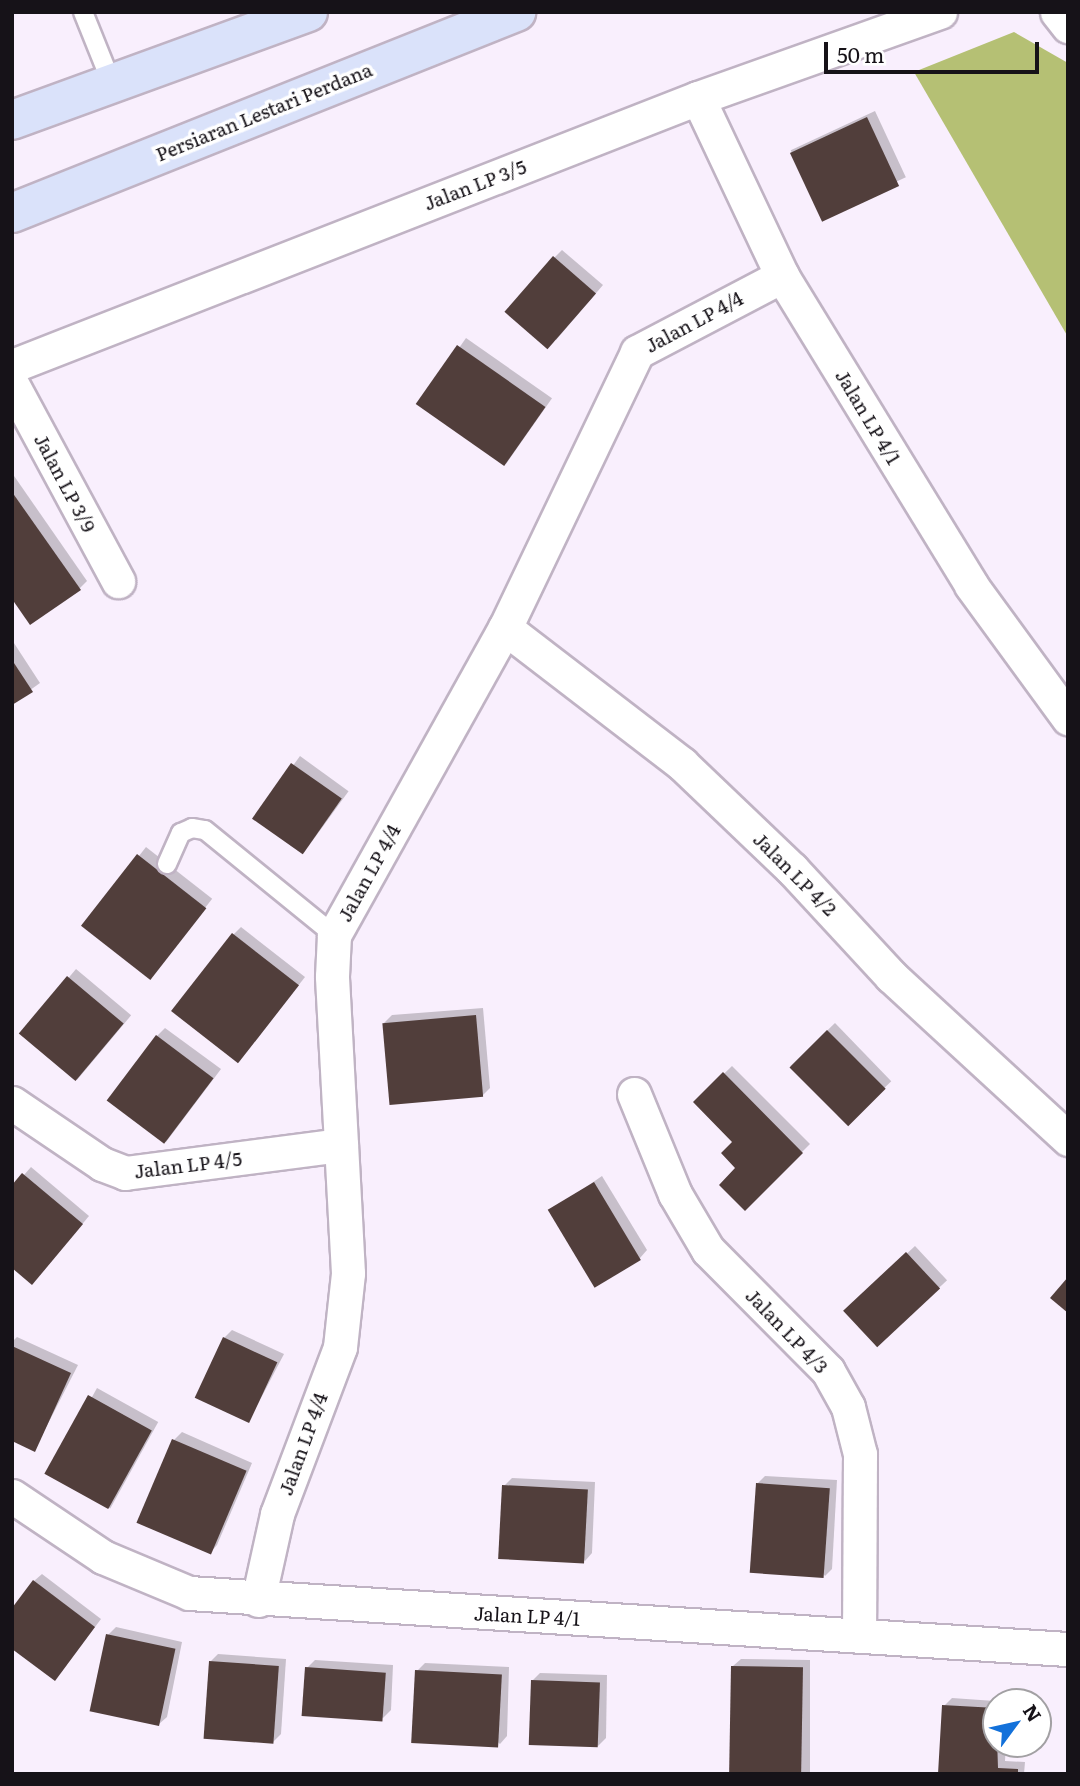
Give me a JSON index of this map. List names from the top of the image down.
{
  "streets": {
    "main road": ["Persiaran Lestari Perdana"],
    "street": [
      "Jalan LP 3/5",
      "Jalan LP 4/4",
      "Jalan LP 4/1",
      "Jalan LP 3/9",
      "Jalan LP 4/2",
      "Jalan LP 4/5",
      "Jalan LP 4/3"
    ]
  },
  "crossings": [
    ["Jalan LP 3/5", "Jalan LP 4/1"],
    ["Jalan LP 4/4", "Jalan LP 4/1"],
    ["Jalan LP 4/4", "Jalan LP 4/2"],
    ["Jalan LP 4/4", "Jalan LP 4/5"],
    ["Jalan LP 4/1", "Jalan LP 4/3"]
  ],
  "scale_bar": "50 m",
  "north": "top right"
}
